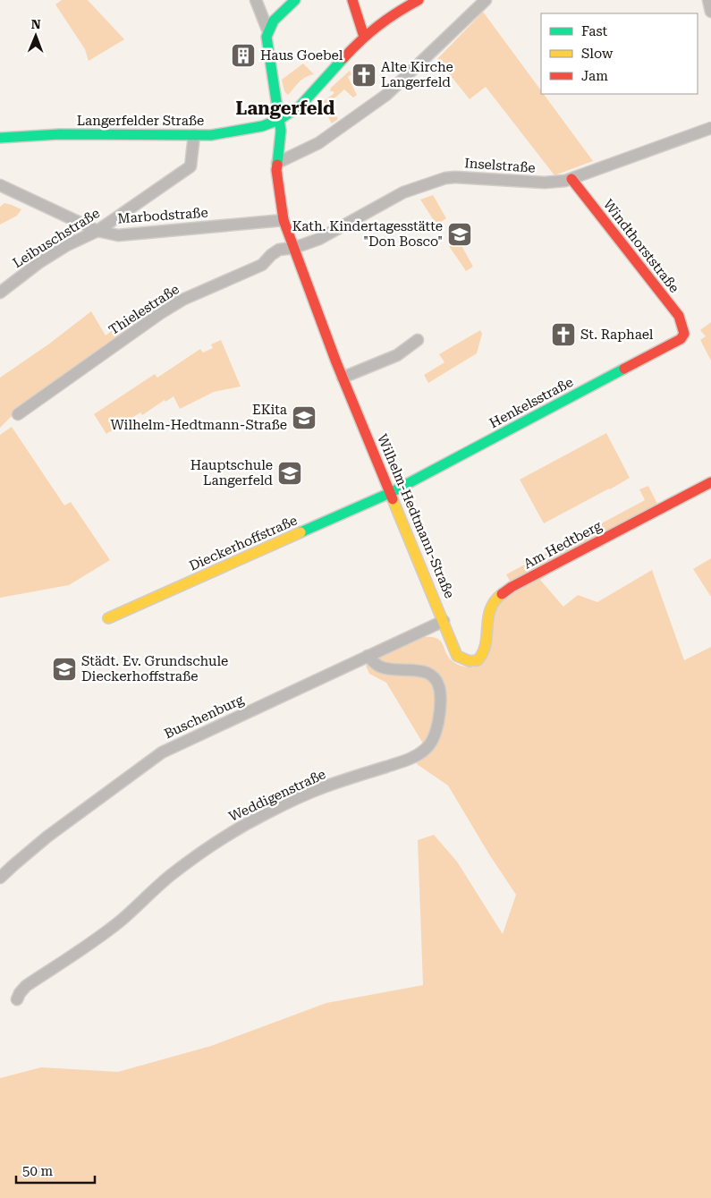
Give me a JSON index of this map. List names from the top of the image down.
{
  "streets": {
    "street": [
      "Langerfelder Straße",
      "Inselstraße",
      "Marbodstraße",
      "Leibuschstraße",
      "Windthorststraße",
      "Thielestraße",
      "Henkelsstraße",
      "Wilhelm-Hedtmann-Straße",
      "Dieckerhoffstraße",
      "Am Hedtberg",
      "Buschenburg",
      "Weddigenstraße"
    ]
  },
  "crossings": [
    ["Langerfelder Straße", "Leibuschstraße"],
    ["Langerfelder Straße", "Wilhelm-Hedtmann-Straße"],
    ["Inselstraße", "Windthorststraße"],
    ["Inselstraße", "Thielestraße"],
    ["Inselstraße", "Wilhelm-Hedtmann-Straße"],
    ["Marbodstraße", "Leibuschstraße"],
    ["Marbodstraße", "Wilhelm-Hedtmann-Straße"],
    ["Windthorststraße", "Henkelsstraße"],
    ["Thielestraße", "Wilhelm-Hedtmann-Straße"],
    ["Henkelsstraße", "Wilhelm-Hedtmann-Straße"],
    ["Henkelsstraße", "Dieckerhoffstraße"],
    ["Wilhelm-Hedtmann-Straße", "Dieckerhoffstraße"],
    ["Wilhelm-Hedtmann-Straße", "Am Hedtberg"],
    ["Wilhelm-Hedtmann-Straße", "Buschenburg"],
    ["Buschenburg", "Weddigenstraße"]
  ],
  "districts": ["Langerfeld"],
  "places": {
    "building": ["Haus Goebel"],
    "church": ["Alte Kirche Langerfeld", "St. Raphael"],
    "school or university": [
      "Kath. Kindertagesstätte \"Don Bosco\"",
      "EKita Wilhelm-Hedtmann-Straße",
      "Hauptschule Langerfeld",
      "Städt. Ev. Grundschule Dieckerhoffstraße"
    ]
  },
  "legend": ["Fast", "Slow", "Jam"],
  "scale_bar": "50 m",
  "north": "top"
}
